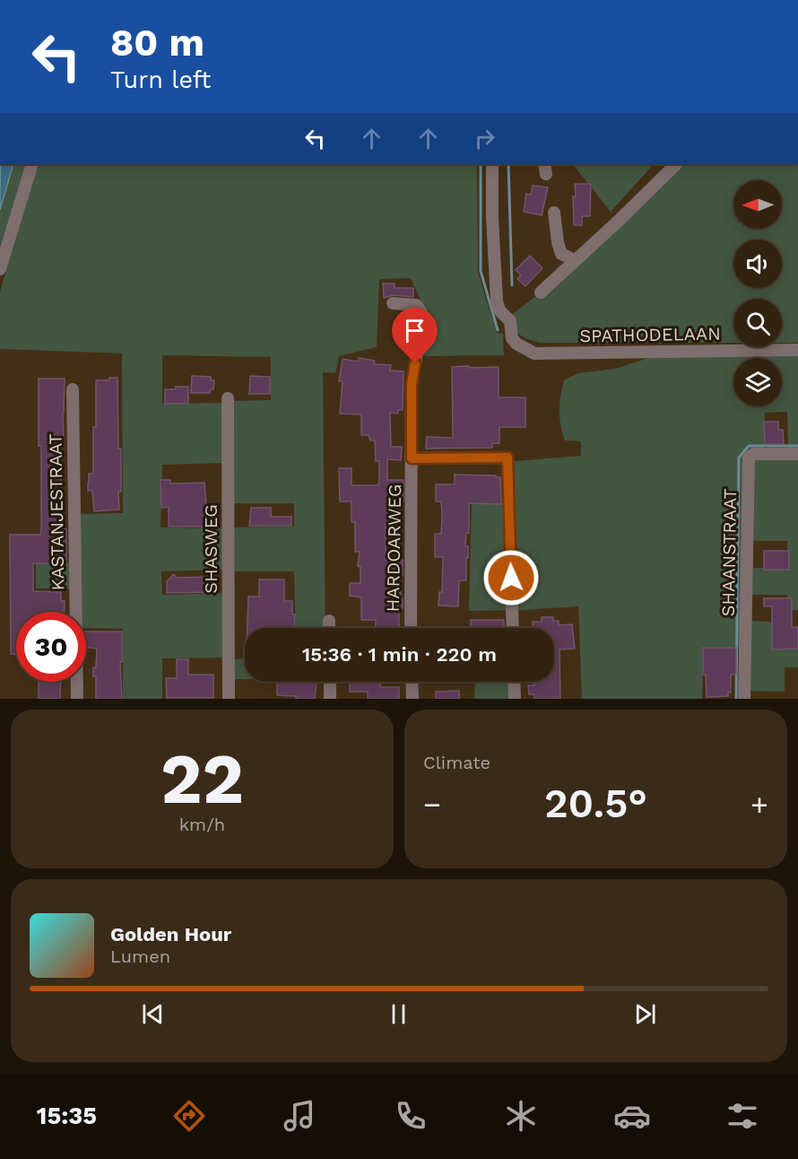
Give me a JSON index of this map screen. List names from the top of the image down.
{
  "streets": {
    "street": [
      "SPATHODELAAN",
      "KASTANJESTRAAT",
      "HARDOARWEG",
      "SHASWEG",
      "SHAANSTRAAT"
    ]
  },
  "north": "left",
  "page": {
    "turn": ["80 m", "Turn left"],
    "limit": "30",
    "trip": "15:36 · 1 min · 220 m",
    "tile": [
      ["22", "km/h"],
      "Climate"
    ],
    "heat": ["−", "20.5°", "+"],
    "song": ["Golden Hour", "Lumen"],
    "tabs": "15:35"
  }
}
